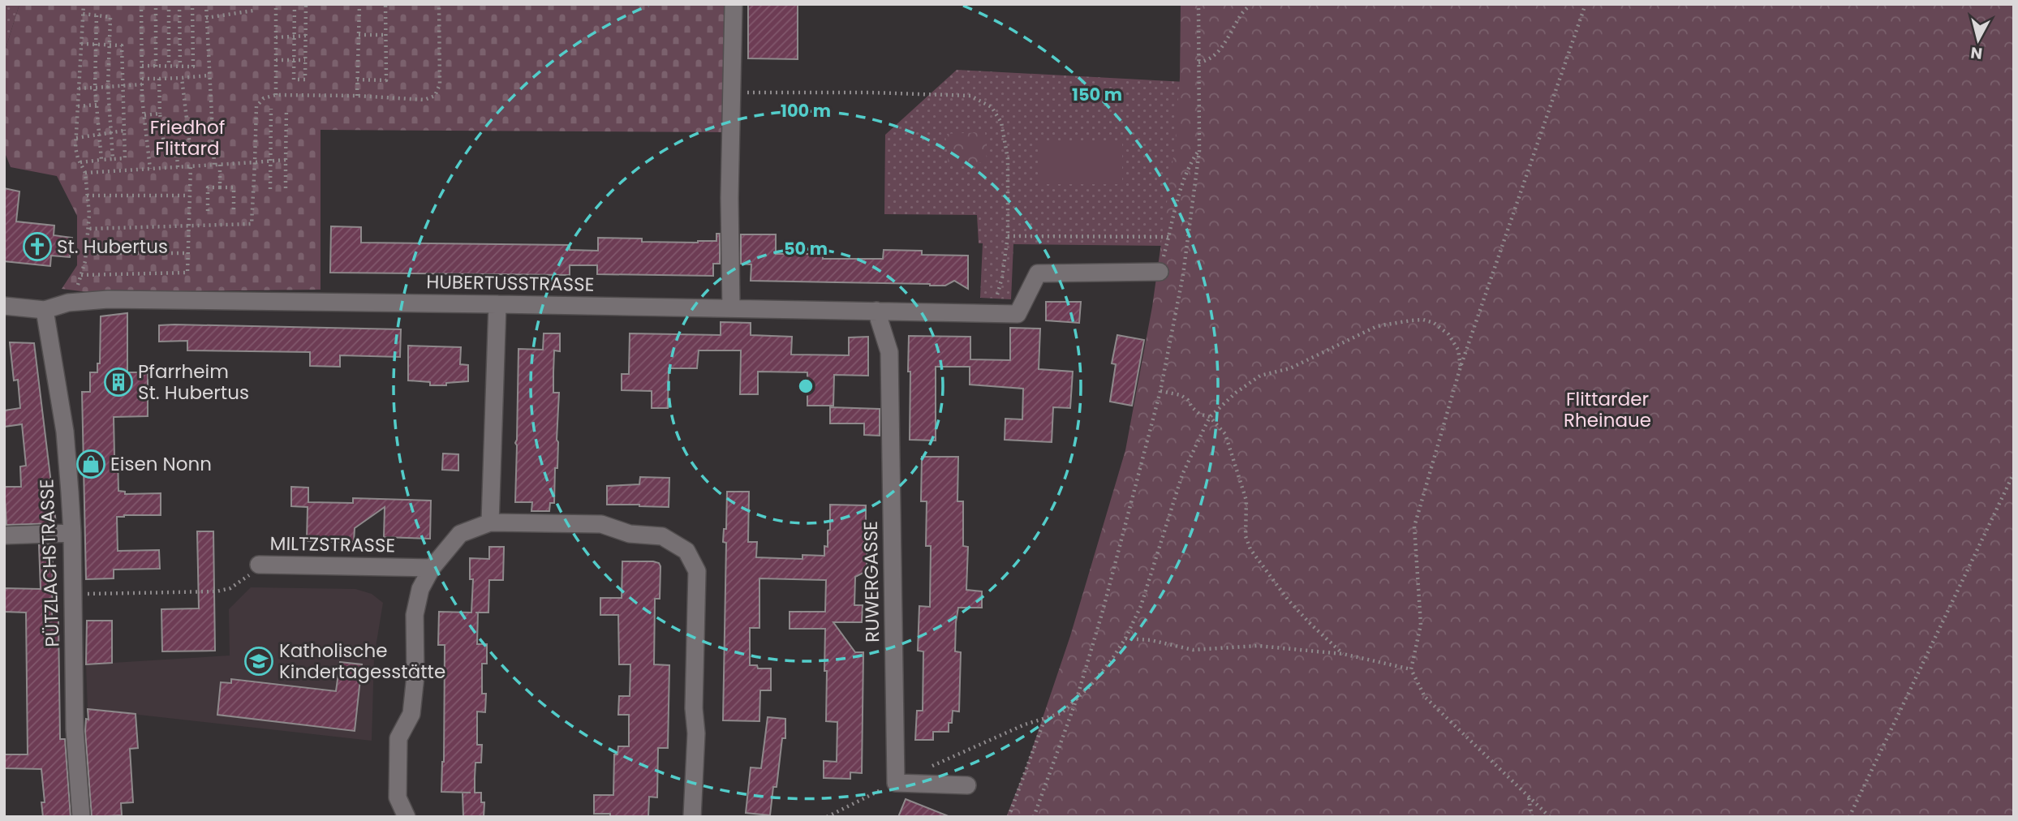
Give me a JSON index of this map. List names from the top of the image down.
{
  "streets": {
    "street": [
      "HUBERTUSSTRASSE",
      "MILTZSTRASSE",
      "PÜTZLACHSTRASSE",
      "RUWERGASSE"
    ]
  },
  "crossings": [
    ["HUBERTUSSTRASSE", "PÜTZLACHSTRASSE"],
    ["HUBERTUSSTRASSE", "RUWERGASSE"],
    ["MILTZSTRASSE", "PÜTZLACHSTRASSE"]
  ],
  "parks": ["Friedhof Flittard", "Flittarder Rheinaue"],
  "places": {
    "church": ["St. Hubertus"],
    "building": ["Pfarrheim St. Hubertus"],
    "shop": ["Eisen Nonn"],
    "school or university": ["Katholische Kindertagesstätte"]
  },
  "north": "bottom",
  "rings": ["150 m", "100 m", "50 m"]
}
